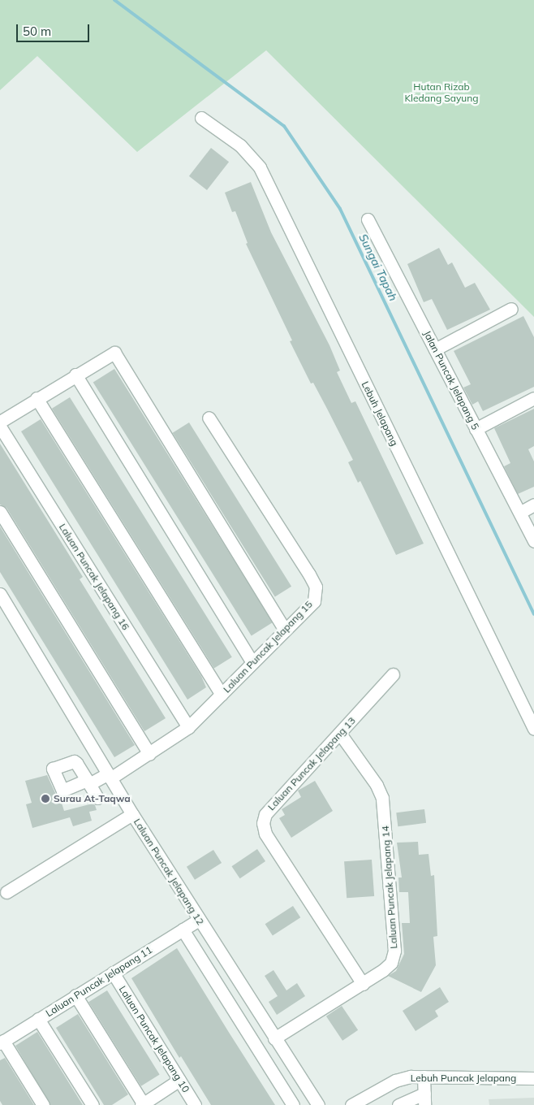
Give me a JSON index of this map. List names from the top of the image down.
{
  "streets": {
    "street": [
      "Jalan Puncak Jelapang 5",
      "Lebuh Jelapang",
      "Laluan Puncak Jelapang 16",
      "Laluan Puncak Jelapang 15",
      "Laluan Puncak Jelapang 13",
      "Laluan Puncak Jelapang 12",
      "Laluan Puncak Jelapang 14",
      "Laluan Puncak Jelapang 11",
      "Laluan Puncak Jelapang 10",
      "Lebuh Puncak Jelapang"
    ]
  },
  "crossings": [
    ["Laluan Puncak Jelapang 16", "Laluan Puncak Jelapang 15"],
    ["Laluan Puncak Jelapang 15", "Laluan Puncak Jelapang 12"],
    ["Laluan Puncak Jelapang 13", "Laluan Puncak Jelapang 14"],
    ["Laluan Puncak Jelapang 12", "Laluan Puncak Jelapang 14"],
    ["Laluan Puncak Jelapang 12", "Laluan Puncak Jelapang 11"],
    ["Laluan Puncak Jelapang 11", "Laluan Puncak Jelapang 10"]
  ],
  "water": ["Sungai Tapah"],
  "parks": ["Hutan Rizab Kledang Sayung"],
  "places": ["Surau At-Taqwa"],
  "scale_bar": "50 m"
}
